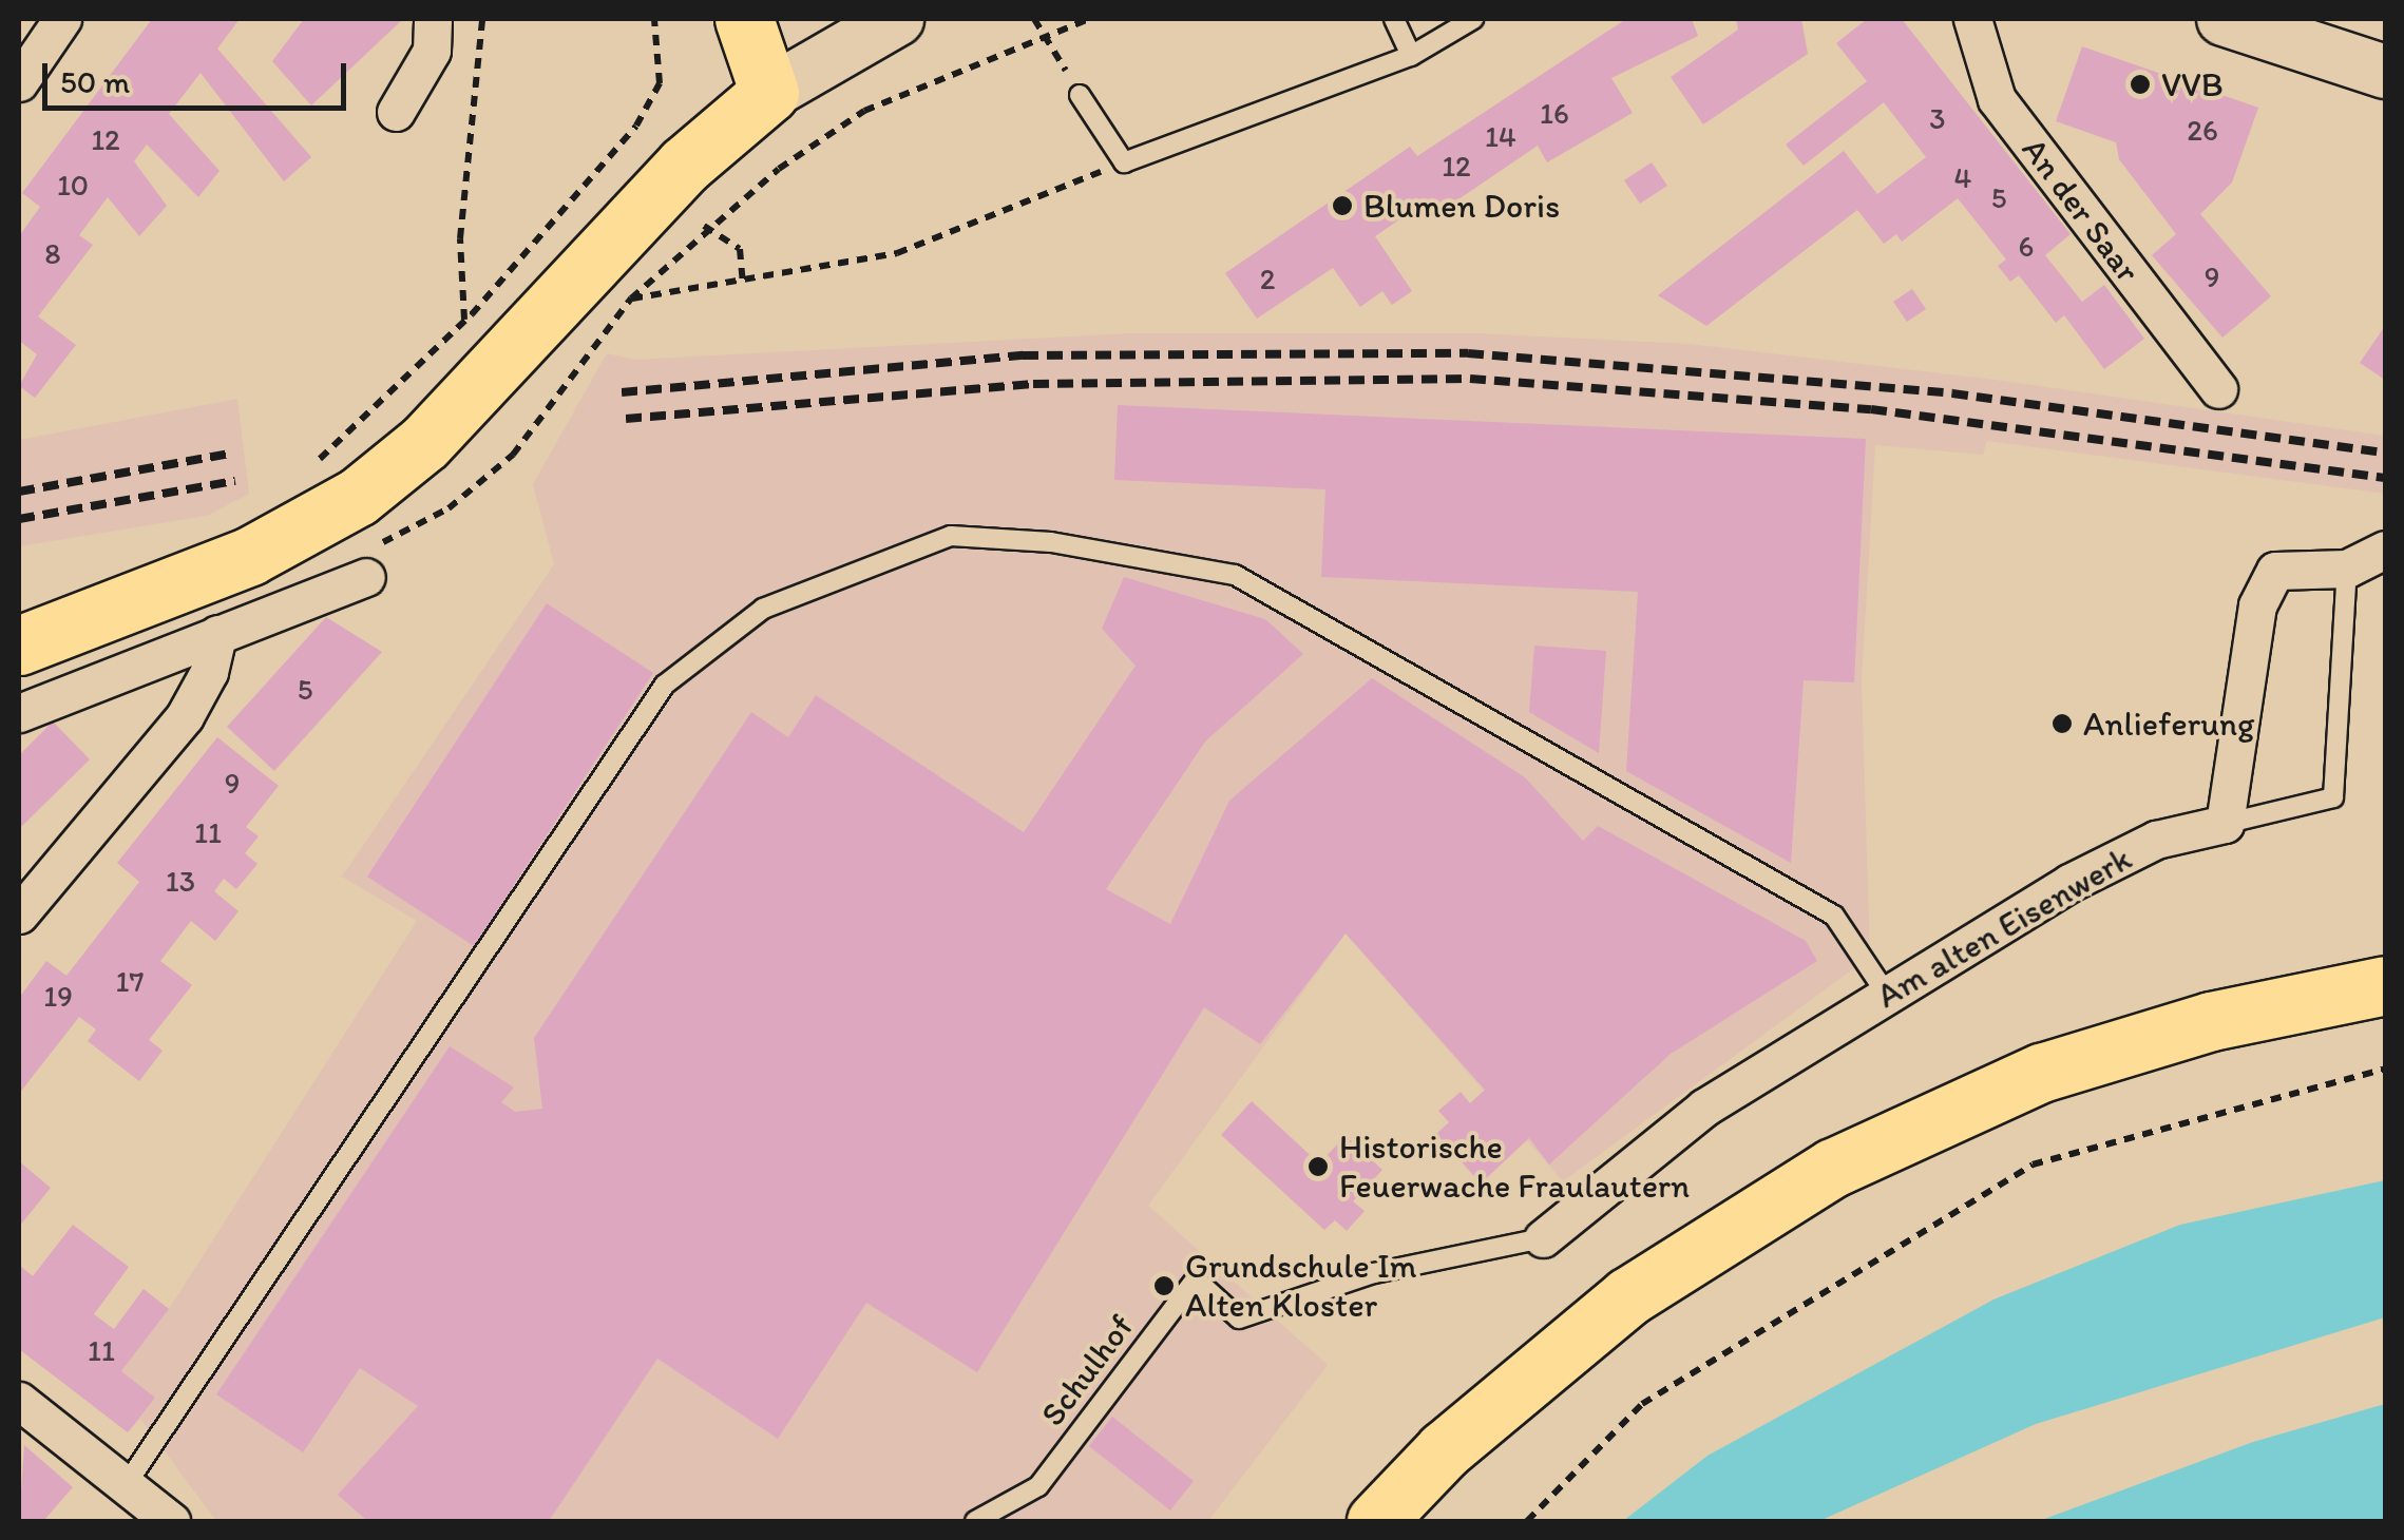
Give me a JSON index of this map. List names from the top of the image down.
{
  "streets": {
    "street": ["An der Saar", "Am alten Eisenwerk"],
    "lane": ["Schulhof"]
  },
  "crossings": [
    ["Am alten Eisenwerk", "Schulhof"]
  ],
  "places": [
    "VVB",
    "Blumen Doris",
    "Anlieferung",
    "Historische Feuerwache Fraulautern",
    "Grundschule Im Alten Kloster"
  ],
  "house_numbers": [
    "16",
    "3",
    "26",
    "14",
    "12",
    "12",
    "4",
    "10",
    "5",
    "6",
    "8",
    "9",
    "2",
    "5",
    "9",
    "11",
    "13",
    "17",
    "19",
    "11"
  ],
  "scale_bar": "50 m"
}
